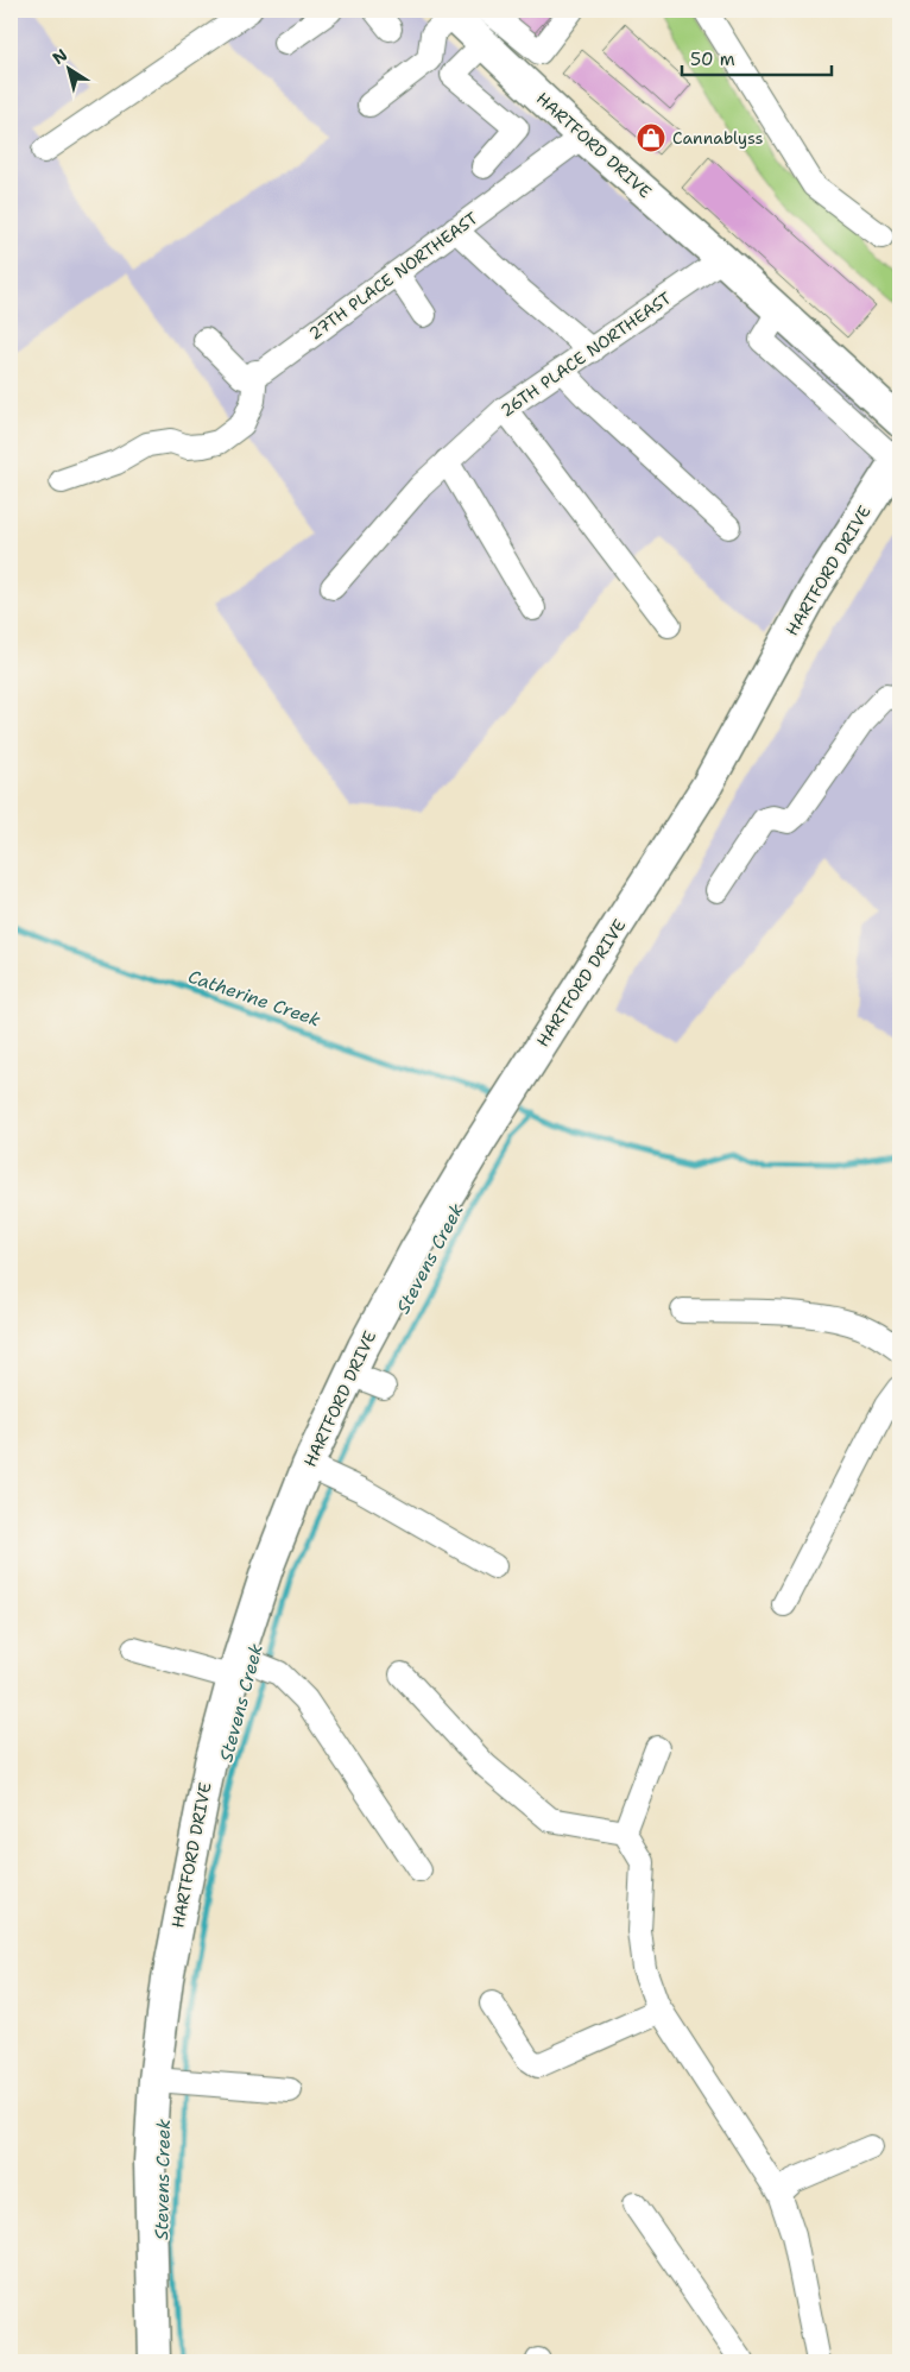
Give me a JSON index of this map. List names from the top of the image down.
{
  "streets": {
    "main road": ["HARTFORD DRIVE"],
    "street": ["27TH PLACE NORTHEAST", "26TH PLACE NORTHEAST"]
  },
  "crossings": [
    ["HARTFORD DRIVE", "27TH PLACE NORTHEAST"],
    ["HARTFORD DRIVE", "26TH PLACE NORTHEAST"]
  ],
  "water": ["Catherine Creek", "Stevens Creek"],
  "places": {
    "shop": ["Cannablyss"]
  },
  "scale_bar": "50 m",
  "north": "top left"
}
